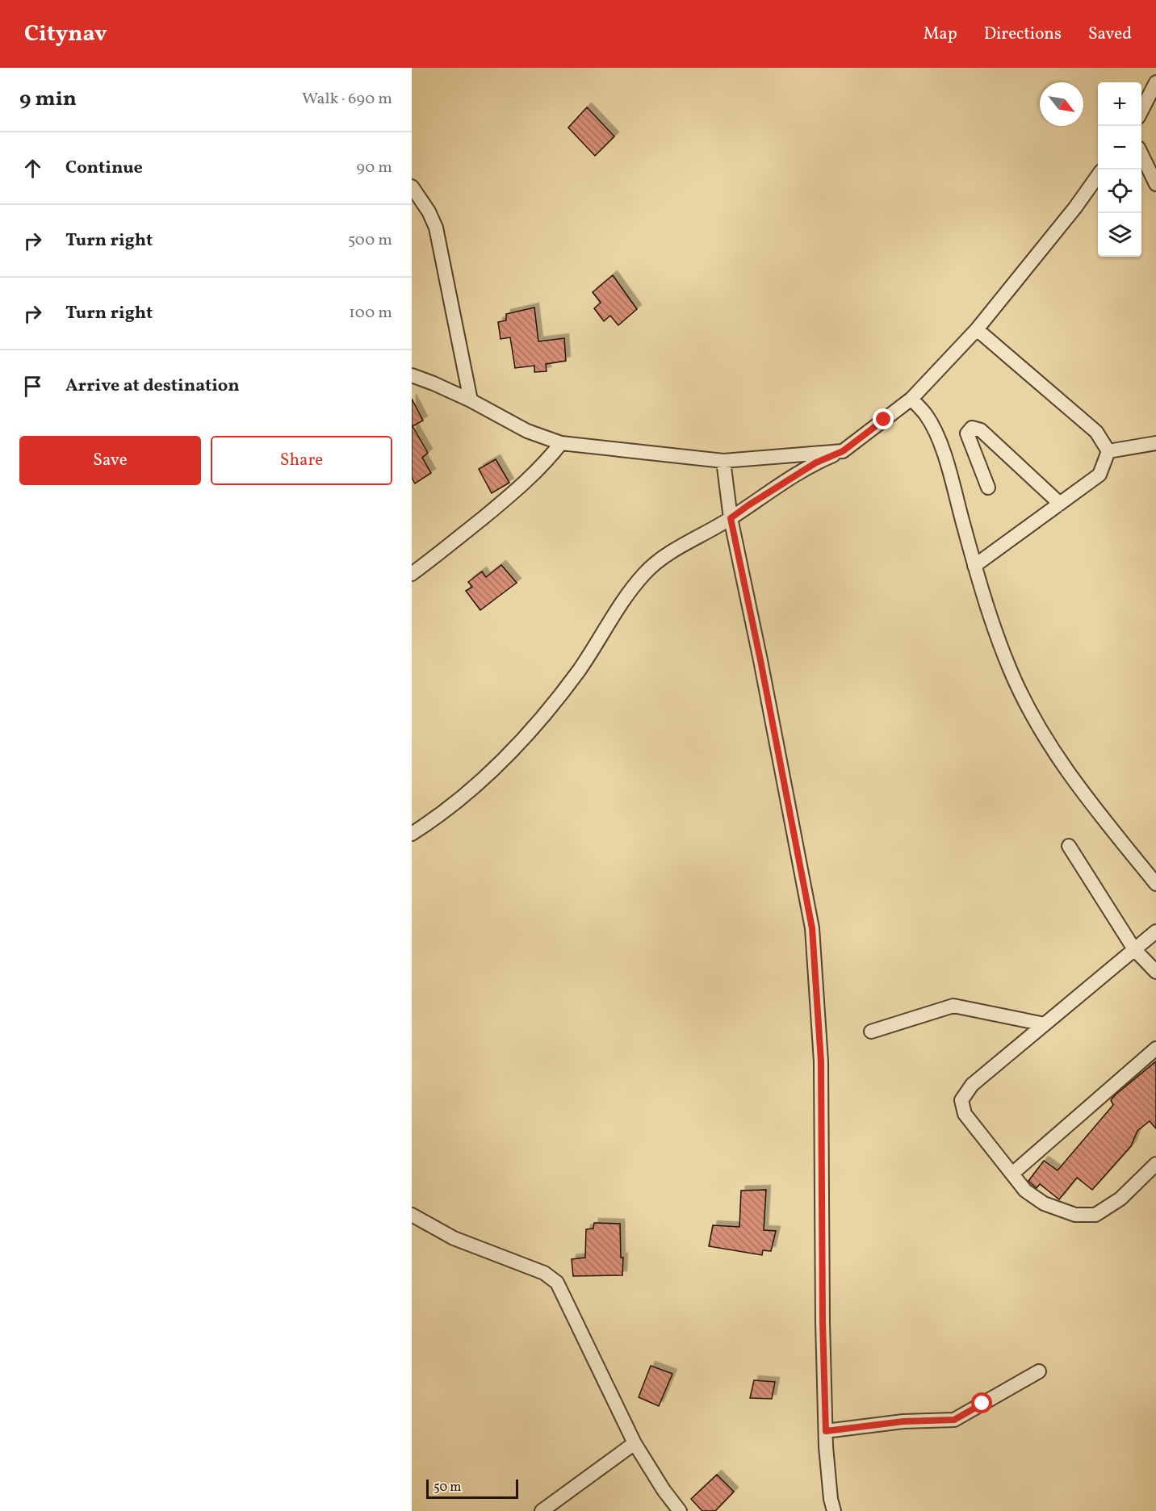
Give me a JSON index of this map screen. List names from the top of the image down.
{
  "scale_bar": "50 m",
  "north": "bottom right",
  "page": {
    "header": "Citynav",
    "nav": ["Map", "Directions", "Saved"],
    "heading": ["9 min", "Walk · 690 m"],
    "map_buttons": ["+", "−"],
    "list": [
      ["Continue", "90 m"],
      ["Turn right", "500 m"],
      ["Turn right", "100 m"],
      "Arrive at destination"
    ],
    "buttons": ["Save", "Share"],
    "scale": "50 m"
  }
}
